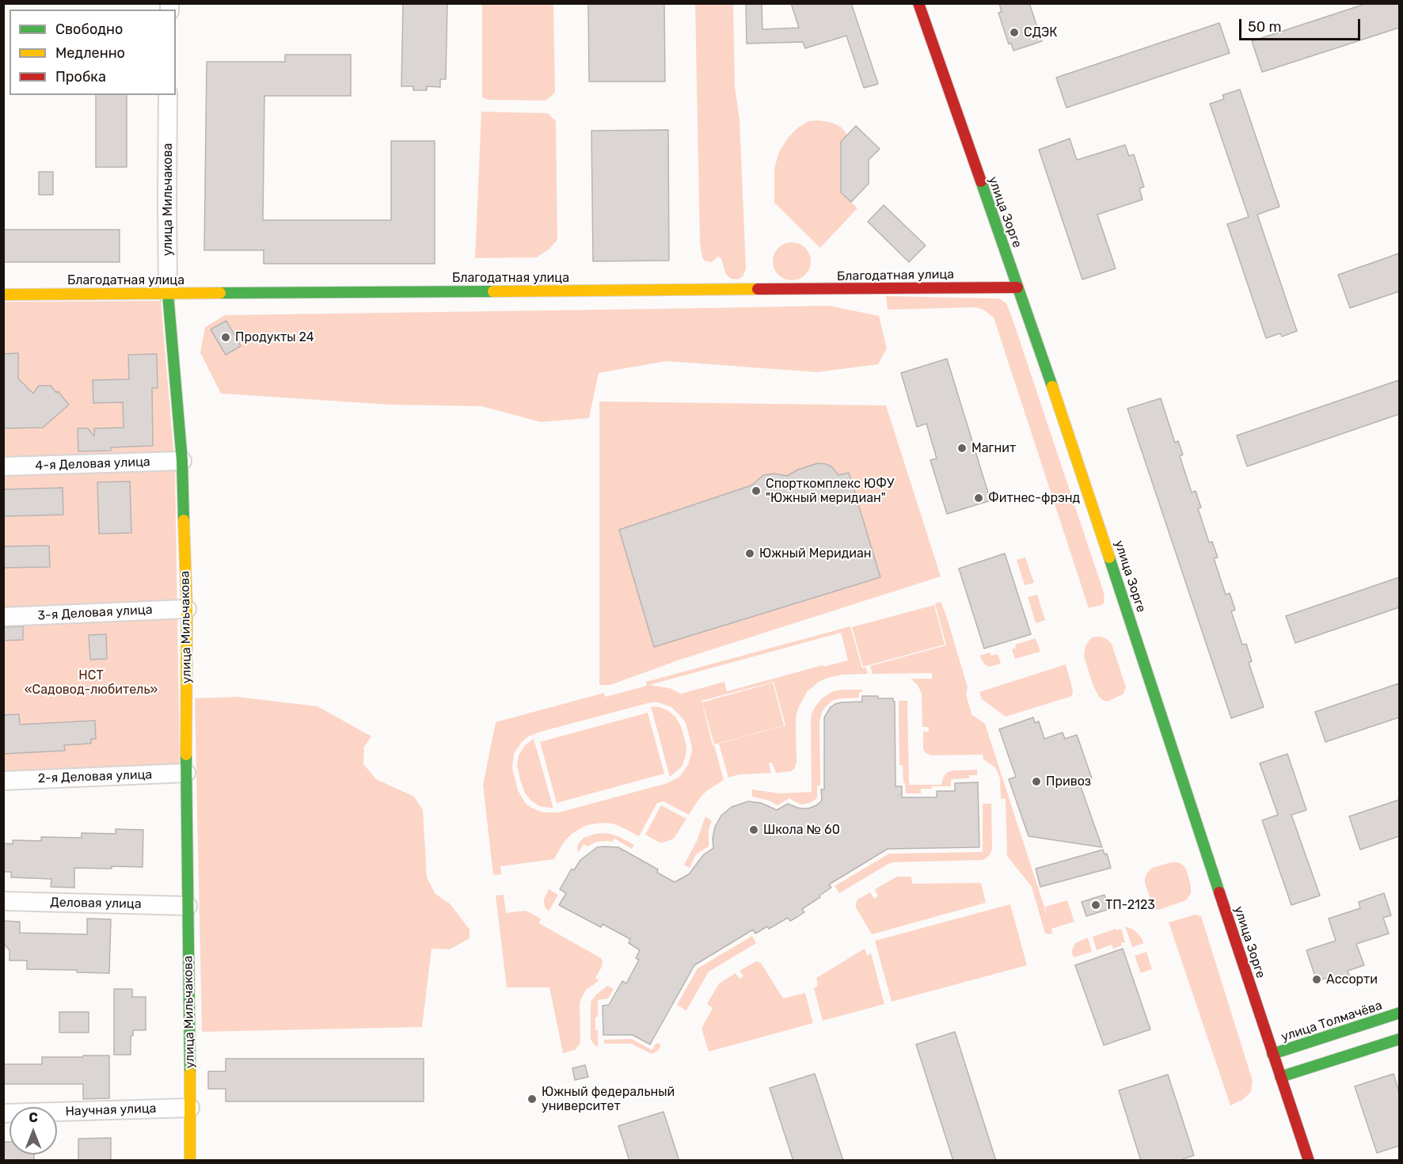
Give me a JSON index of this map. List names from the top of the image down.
{
  "streets": {
    "street": [
      "улица Мильчакова",
      "улица Зорге",
      "Благодатная улица",
      "4-я Деловая улица",
      "3-я Деловая улица",
      "2-я Деловая улица",
      "Деловая улица",
      "улица Толмачёва",
      "Научная улица"
    ]
  },
  "crossings": [
    ["улица Мильчакова", "Благодатная улица"],
    ["улица Мильчакова", "4-я Деловая улица"],
    ["улица Мильчакова", "3-я Деловая улица"],
    ["улица Мильчакова", "2-я Деловая улица"],
    ["улица Мильчакова", "Деловая улица"],
    ["улица Мильчакова", "Научная улица"],
    ["улица Зорге", "Благодатная улица"],
    ["улица Зорге", "улица Толмачёва"]
  ],
  "parks": ["НСТ «Садовод-любитель»"],
  "places": [
    "СДЭК",
    "Продукты 24",
    "Магнит",
    "Спорткомплекс ЮФУ \"Южный меридиан\"",
    "Фитнес-фрэнд",
    "Южный Меридиан",
    "Привоз",
    "Школа № 60",
    "ТП-2123",
    "Ассорти",
    "Южный федеральный университет"
  ],
  "legend": ["Свободно", "Медленно", "Пробка"],
  "scale_bar": "50 m",
  "north": "top"
}
